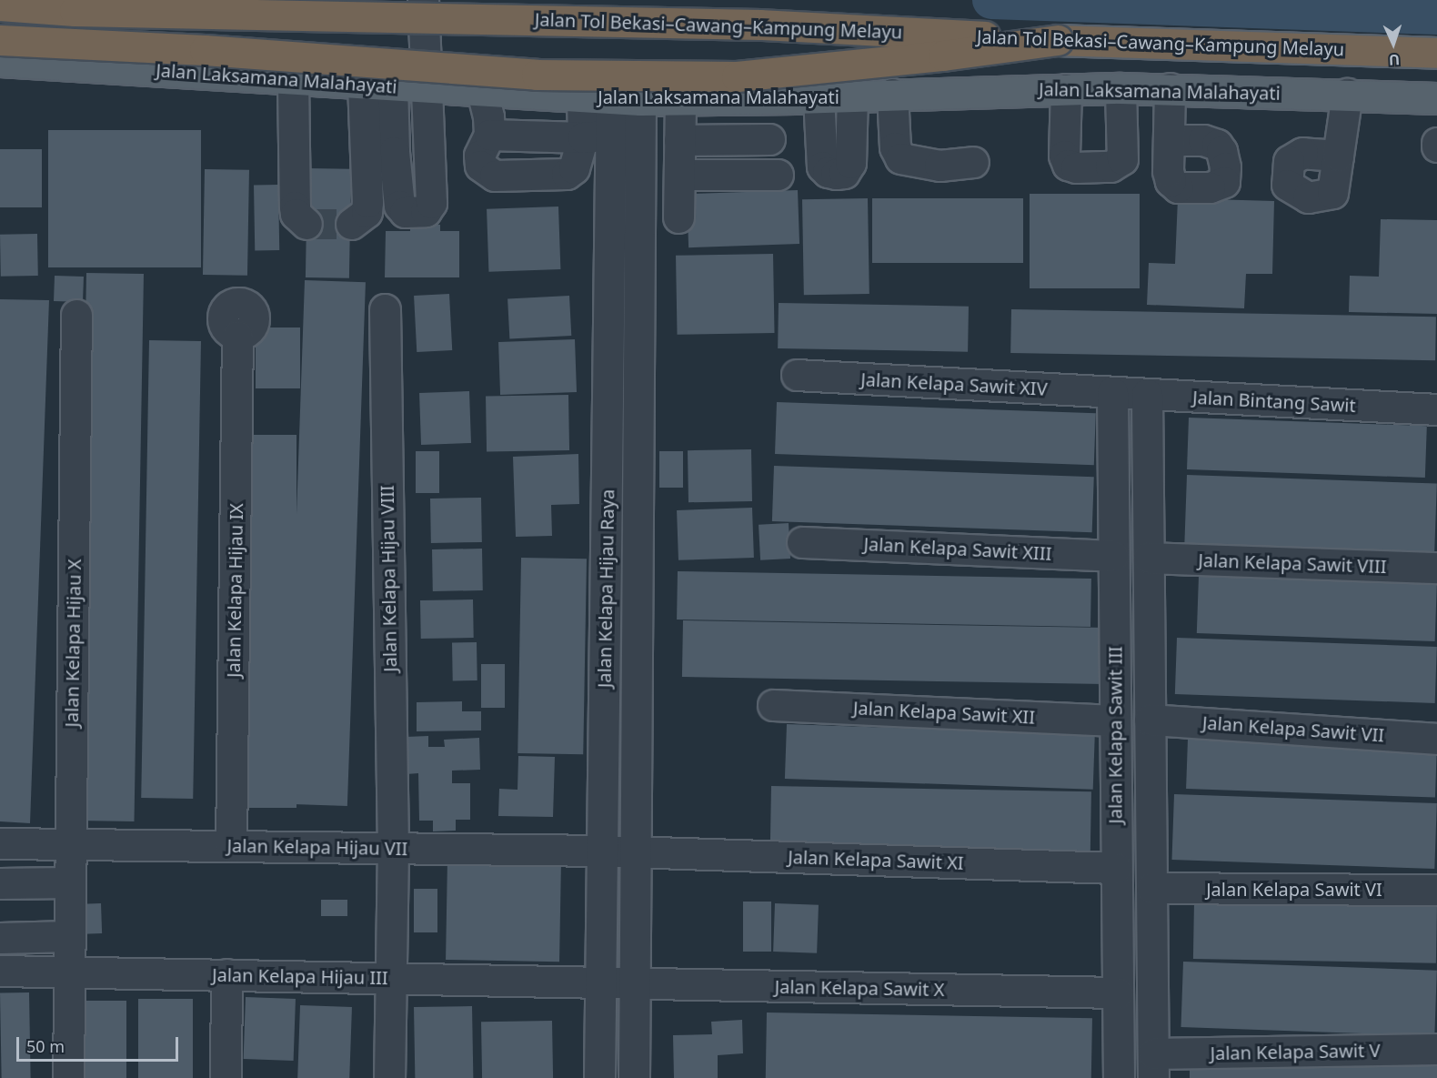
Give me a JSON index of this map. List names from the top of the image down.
{
  "streets": {
    "highway": ["Jalan Tol Bekasi–Cawang–Kampung Melayu"],
    "main road": ["Jalan Laksamana Malahayati"],
    "street": [
      "Jalan Kelapa Sawit XIV",
      "Jalan Bintang Sawit",
      "Jalan Kelapa Sawit XIII",
      "Jalan Kelapa Sawit VIII",
      "Jalan Kelapa Hijau VIII",
      "Jalan Kelapa Hijau Raya",
      "Jalan Kelapa Hijau IX",
      "Jalan Kelapa Hijau X",
      "Jalan Kelapa Sawit XII",
      "Jalan Kelapa Sawit VII",
      "Jalan Kelapa Sawit III",
      "Jalan Kelapa Hijau VII",
      "Jalan Kelapa Sawit XI",
      "Jalan Kelapa Sawit VI",
      "Jalan Kelapa Hijau III",
      "Jalan Kelapa Sawit X",
      "Jalan Kelapa Sawit V"
    ]
  },
  "crossings": [
    ["Jalan Laksamana Malahayati", "Jalan Kelapa Hijau Raya"],
    ["Jalan Kelapa Sawit XIV", "Jalan Bintang Sawit"],
    ["Jalan Kelapa Sawit XIV", "Jalan Kelapa Sawit III"],
    ["Jalan Bintang Sawit", "Jalan Kelapa Sawit III"],
    ["Jalan Kelapa Sawit XIII", "Jalan Kelapa Sawit III"],
    ["Jalan Kelapa Sawit VIII", "Jalan Kelapa Sawit III"],
    ["Jalan Kelapa Hijau VIII", "Jalan Kelapa Hijau VII"],
    ["Jalan Kelapa Hijau VIII", "Jalan Kelapa Hijau III"],
    ["Jalan Kelapa Hijau Raya", "Jalan Kelapa Hijau VII"],
    ["Jalan Kelapa Hijau Raya", "Jalan Kelapa Sawit XI"],
    ["Jalan Kelapa Hijau Raya", "Jalan Kelapa Hijau III"],
    ["Jalan Kelapa Hijau Raya", "Jalan Kelapa Sawit X"],
    ["Jalan Kelapa Hijau IX", "Jalan Kelapa Hijau VII"],
    ["Jalan Kelapa Hijau X", "Jalan Kelapa Hijau VII"],
    ["Jalan Kelapa Hijau X", "Jalan Kelapa Hijau III"],
    ["Jalan Kelapa Sawit XII", "Jalan Kelapa Sawit III"],
    ["Jalan Kelapa Sawit VII", "Jalan Kelapa Sawit III"],
    ["Jalan Kelapa Sawit III", "Jalan Kelapa Sawit XI"],
    ["Jalan Kelapa Sawit III", "Jalan Kelapa Sawit VI"],
    ["Jalan Kelapa Sawit III", "Jalan Kelapa Sawit X"],
    ["Jalan Kelapa Sawit III", "Jalan Kelapa Sawit V"],
    ["Jalan Kelapa Hijau VII", "Jalan Kelapa Sawit XI"],
    ["Jalan Kelapa Hijau III", "Jalan Kelapa Sawit X"]
  ],
  "scale_bar": "50 m",
  "north": "bottom"
}
